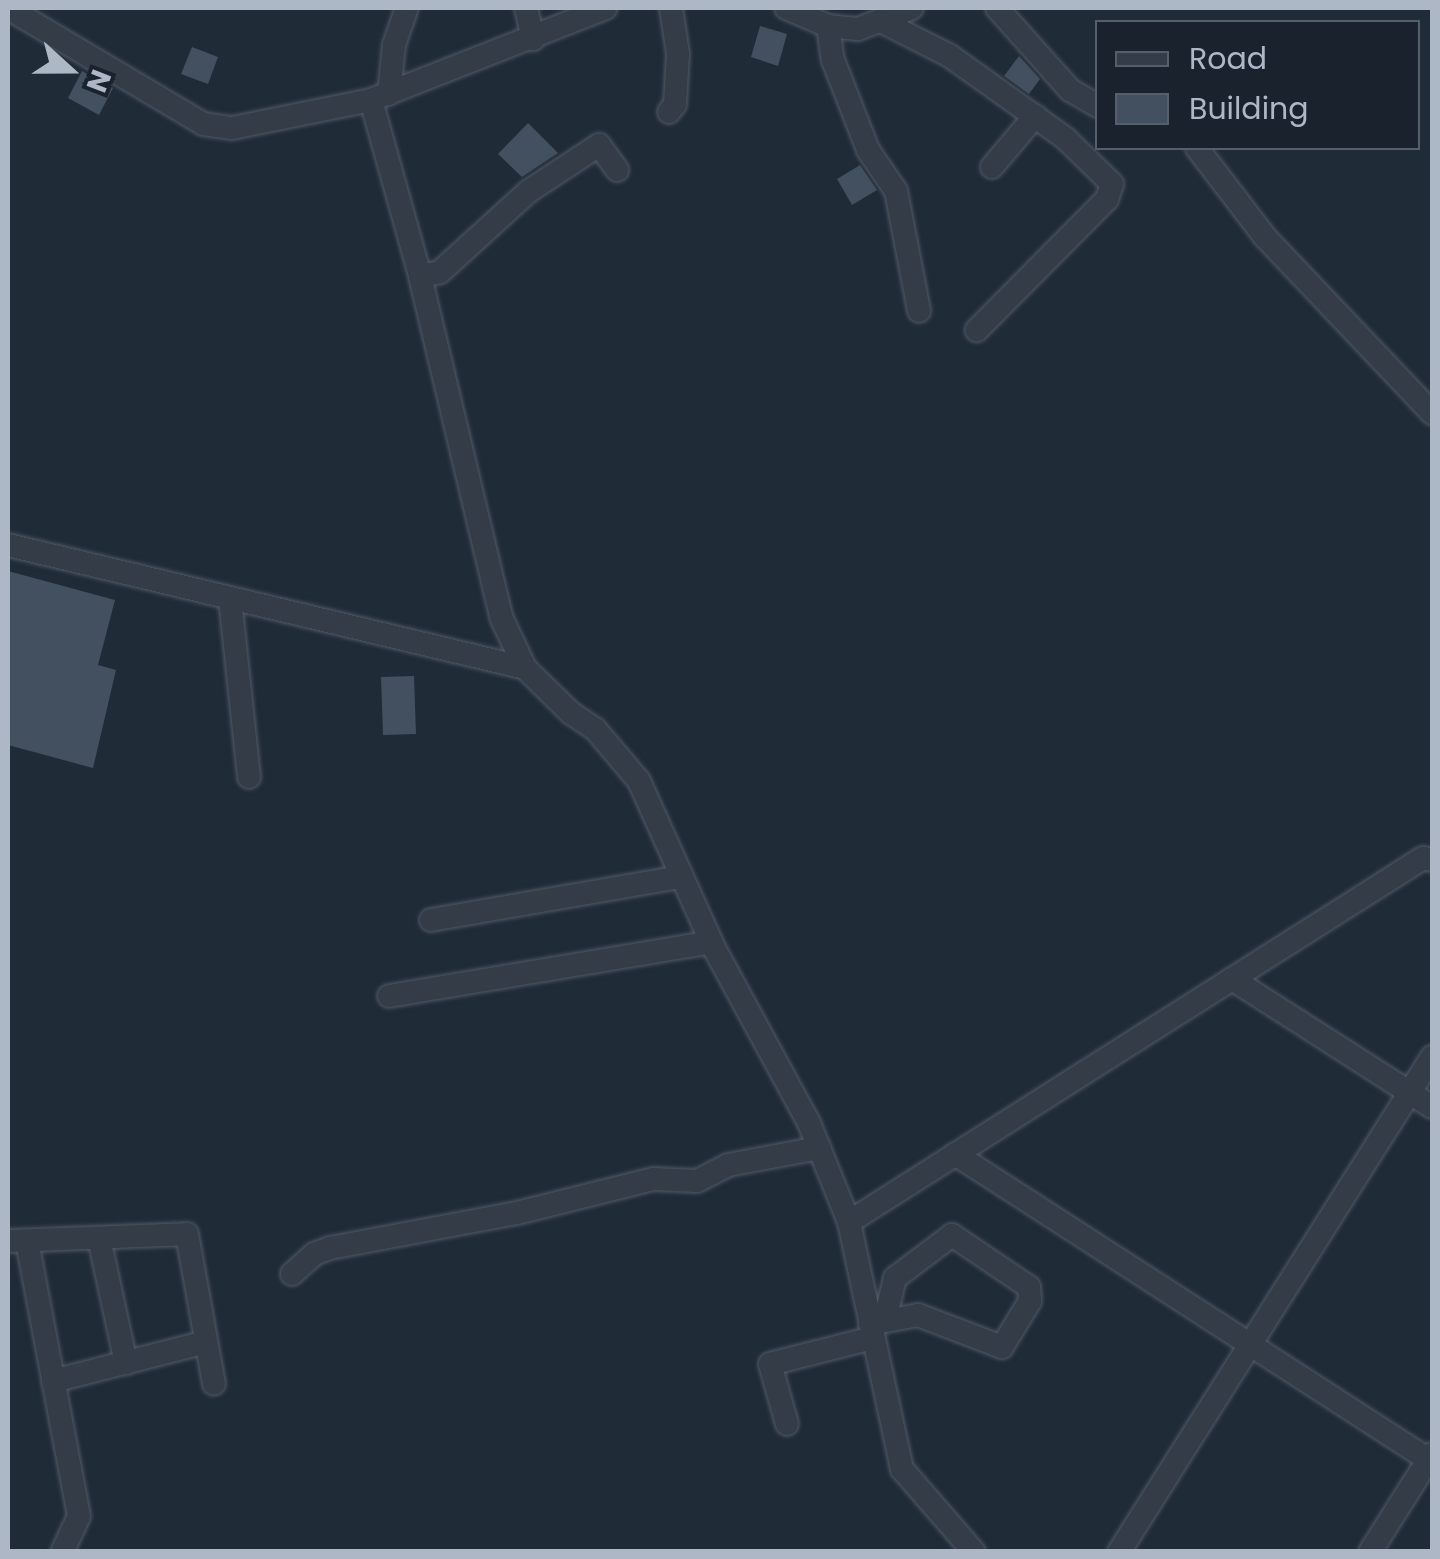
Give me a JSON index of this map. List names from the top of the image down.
{
  "legend": ["Road", "Building"],
  "north": "right"
}
